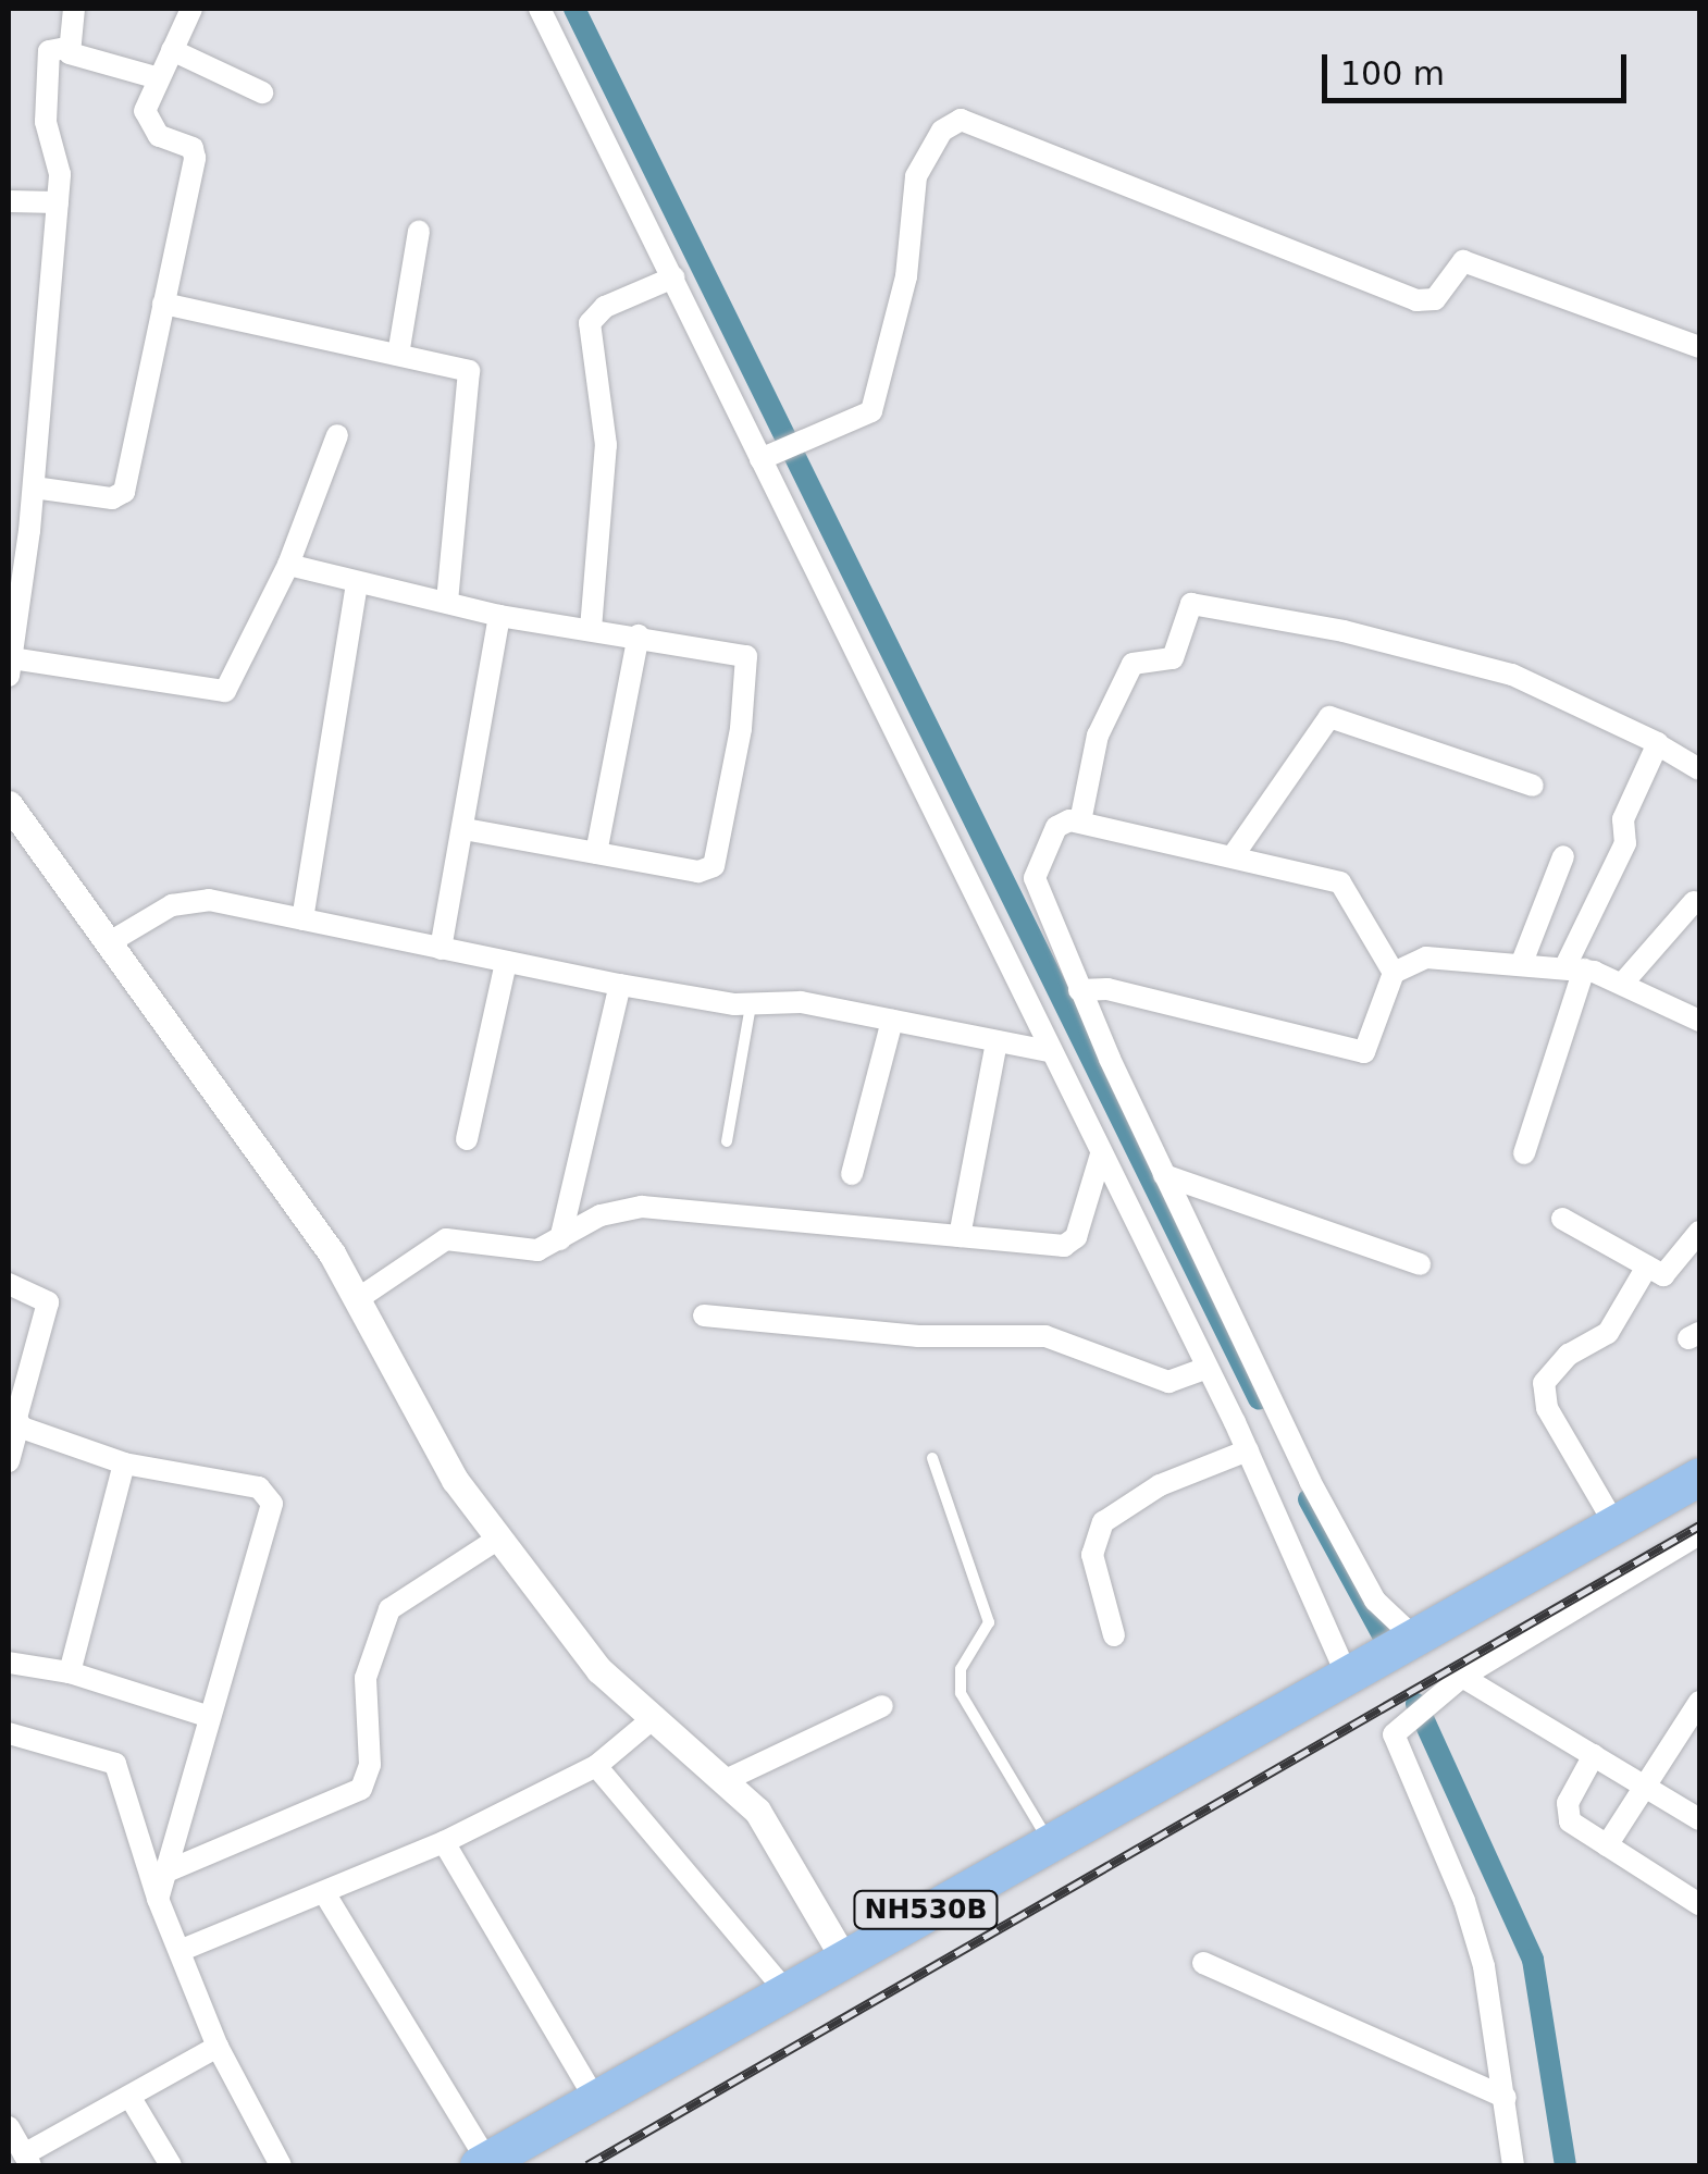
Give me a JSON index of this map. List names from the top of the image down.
{
  "streets": {
    "highway": ["NH530B"]
  },
  "scale_bar": "100 m"
}
